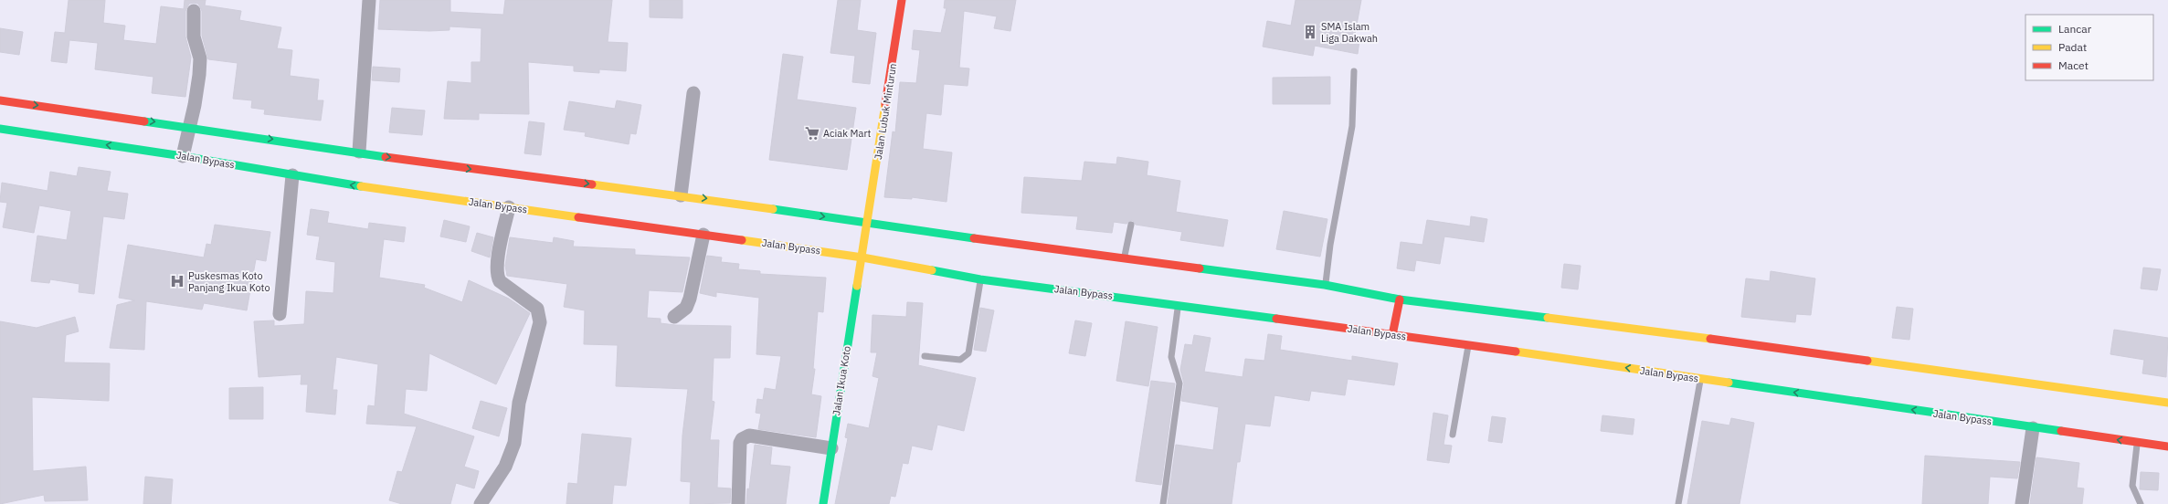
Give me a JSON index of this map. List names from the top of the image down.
{
  "streets": {
    "main road": ["Jalan Lubuk Minturun", "Jalan Bypass", "Jalan Ikua Koto"]
  },
  "crossings": [
    ["Jalan Lubuk Minturun", "Jalan Bypass"],
    ["Jalan Lubuk Minturun", "Jalan Ikua Koto"],
    ["Jalan Bypass", "Jalan Ikua Koto"]
  ],
  "places": {
    "building": ["SMA Islam Liga Dakwah"],
    "supermarket": ["Aciak Mart"],
    "hospital": ["Puskesmas Koto Panjang Ikua Koto"]
  },
  "legend": ["Lancar", "Padat", "Macet"]
}
